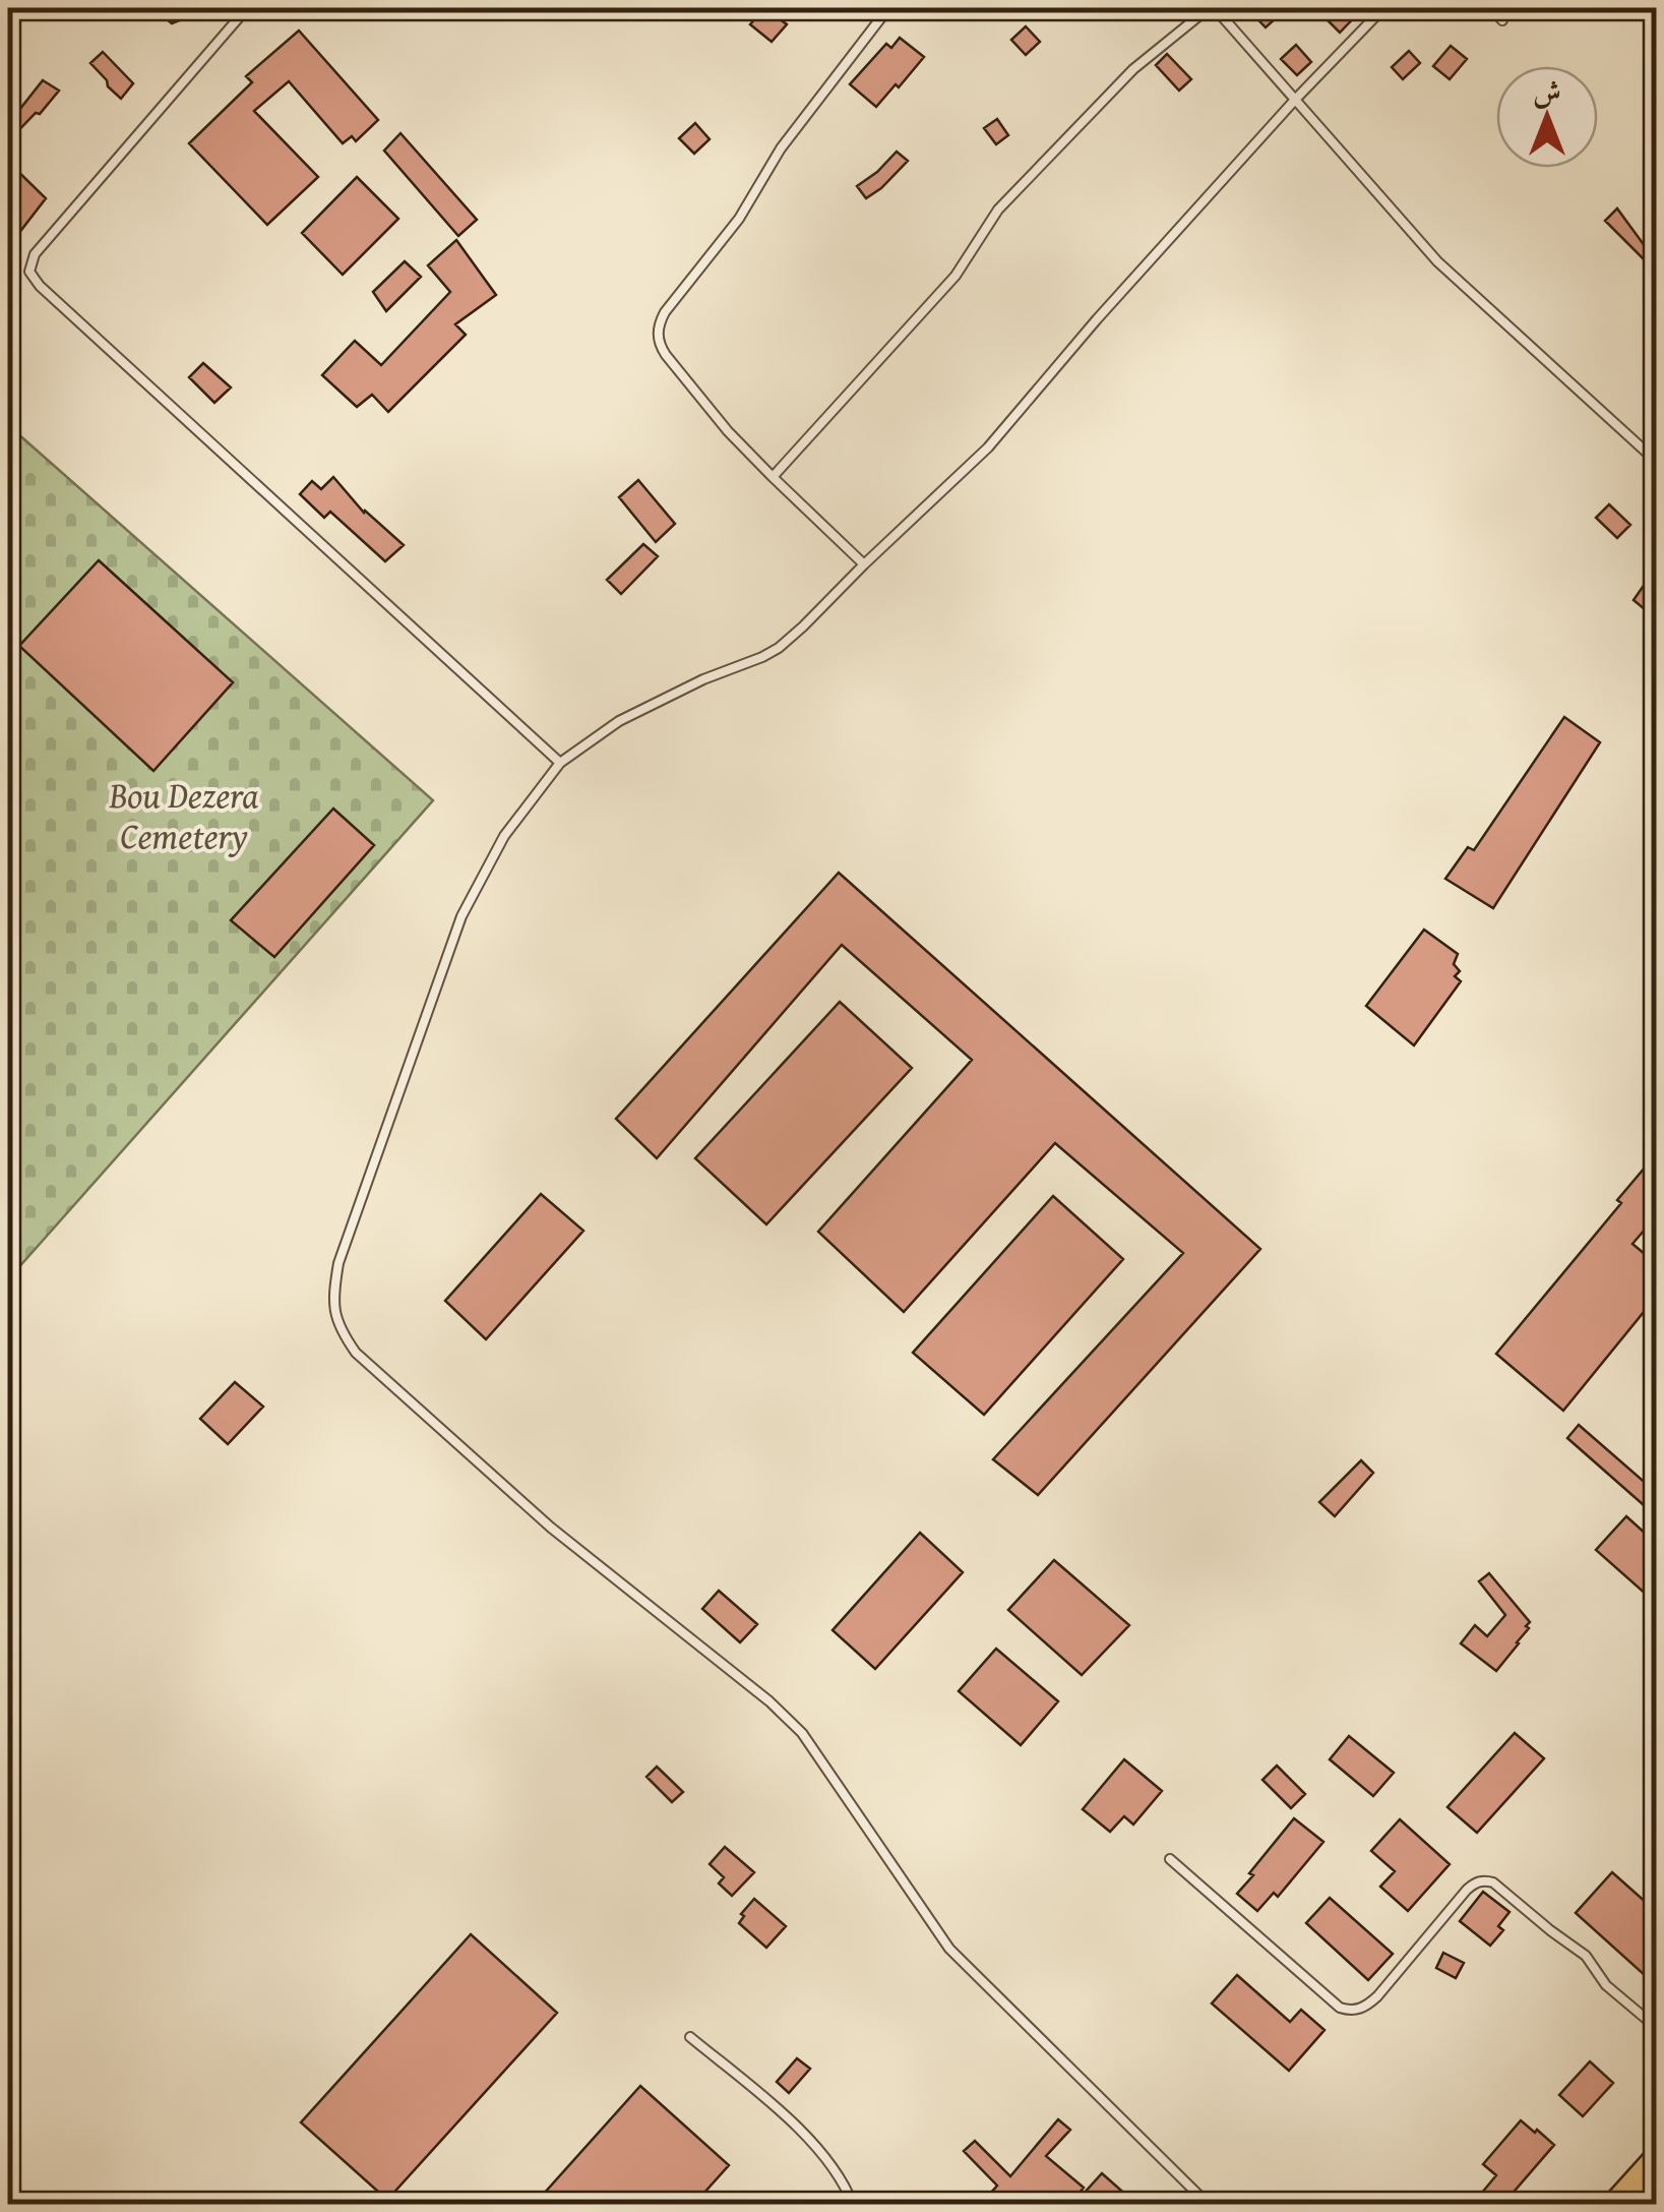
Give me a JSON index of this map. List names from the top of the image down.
{
  "parks": ["Bou Dezera Cemetery"],
  "north": "top"
}
